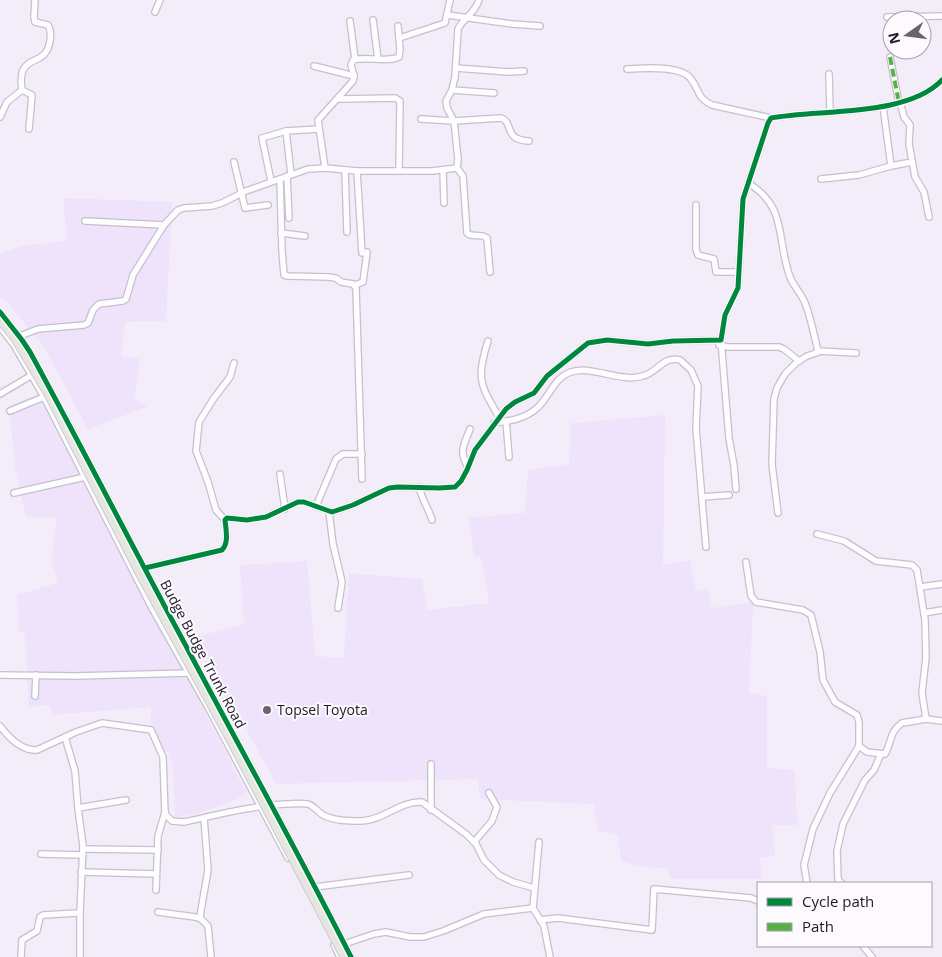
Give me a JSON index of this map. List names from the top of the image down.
{
  "streets": {
    "street": ["Budge Budge Trunk Road"]
  },
  "places": ["Topsel Toyota"],
  "legend": ["Cycle path", "Path"],
  "north": "left"
}
